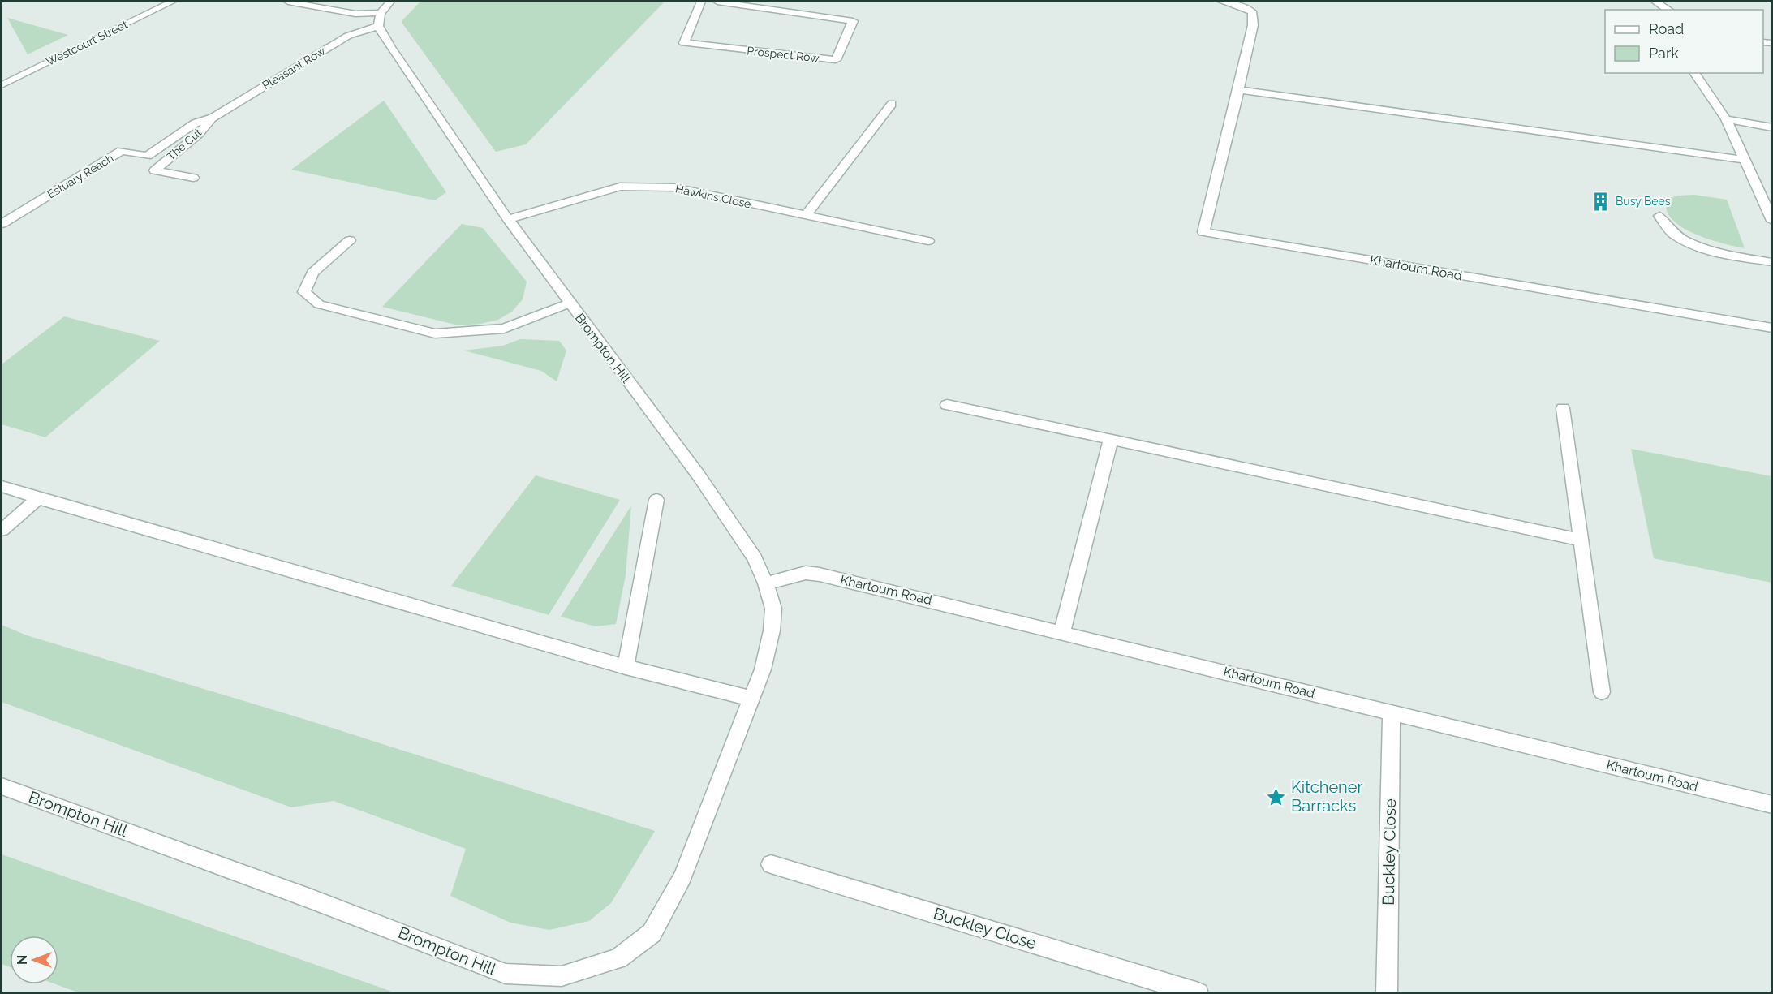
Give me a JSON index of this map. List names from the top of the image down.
{
  "streets": {
    "street": [
      "Westcourt Street",
      "Prospect Row",
      "Pleasant Row",
      "The Cut",
      "Estuary Reach",
      "Hawkins Close",
      "Khartoum Road",
      "Brompton Hill",
      "Buckley Close"
    ]
  },
  "crossings": [
    ["Pleasant Row", "The Cut"],
    ["Pleasant Row", "Estuary Reach"],
    ["Pleasant Row", "Brompton Hill"],
    ["The Cut", "Estuary Reach"],
    ["Hawkins Close", "Brompton Hill"],
    ["Khartoum Road", "Brompton Hill"],
    ["Khartoum Road", "Buckley Close"]
  ],
  "places": {
    "building": ["Busy Bees"],
    "place": ["Kitchener Barracks"]
  },
  "legend": ["Road", "Park"],
  "north": "left"
}
